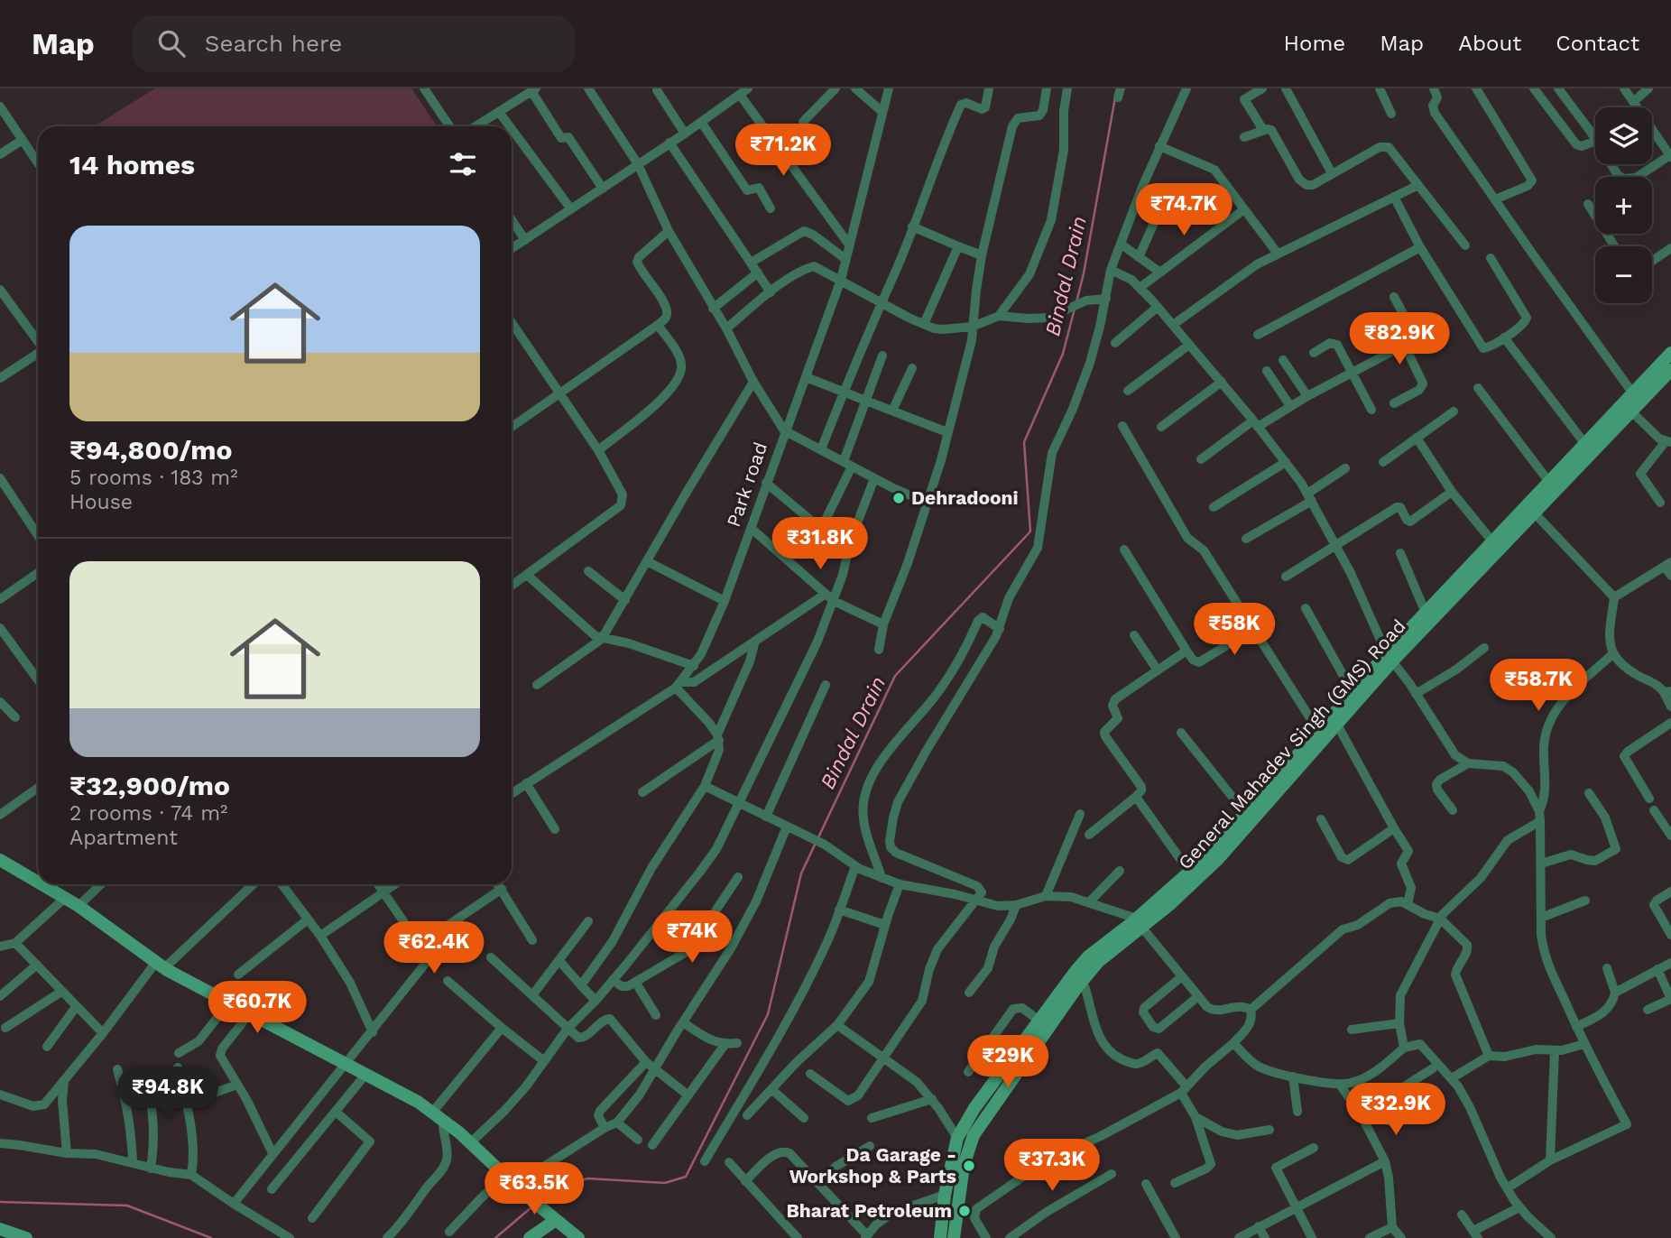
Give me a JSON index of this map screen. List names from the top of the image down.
{
  "streets": {
    "street": ["Park road", "General Mahadev Singh (GMS) Road"]
  },
  "water": ["Bindal Drain"],
  "places": ["Dehradooni", "Da Garage - Workshop & Parts", "Bharat Petroleum"],
  "page": {
    "header": "Map",
    "search": "Search here",
    "nav": [
      "Home",
      "Map",
      "About",
      "Contact"
    ],
    "map_buttons": ["+", "−"],
    "price": [
      "₹71.2K",
      "₹74.7K",
      "₹82.9K",
      "₹31.8K",
      "₹58K",
      "₹58.7K",
      "₹74K",
      "₹62.4K",
      "₹60.7K",
      "₹29K",
      "₹94.8K",
      "₹32.9K",
      "₹37.3K",
      "₹63.5K"
    ],
    "heading": "14 homes",
    "list": [
      {
        "name": "₹94,800/mo",
        "note": "5 rooms · 183 m² · House"
      },
      {
        "name": "₹32,900/mo",
        "note": "2 rooms · 74 m² · Apartment"
      }
    ]
  }
}
